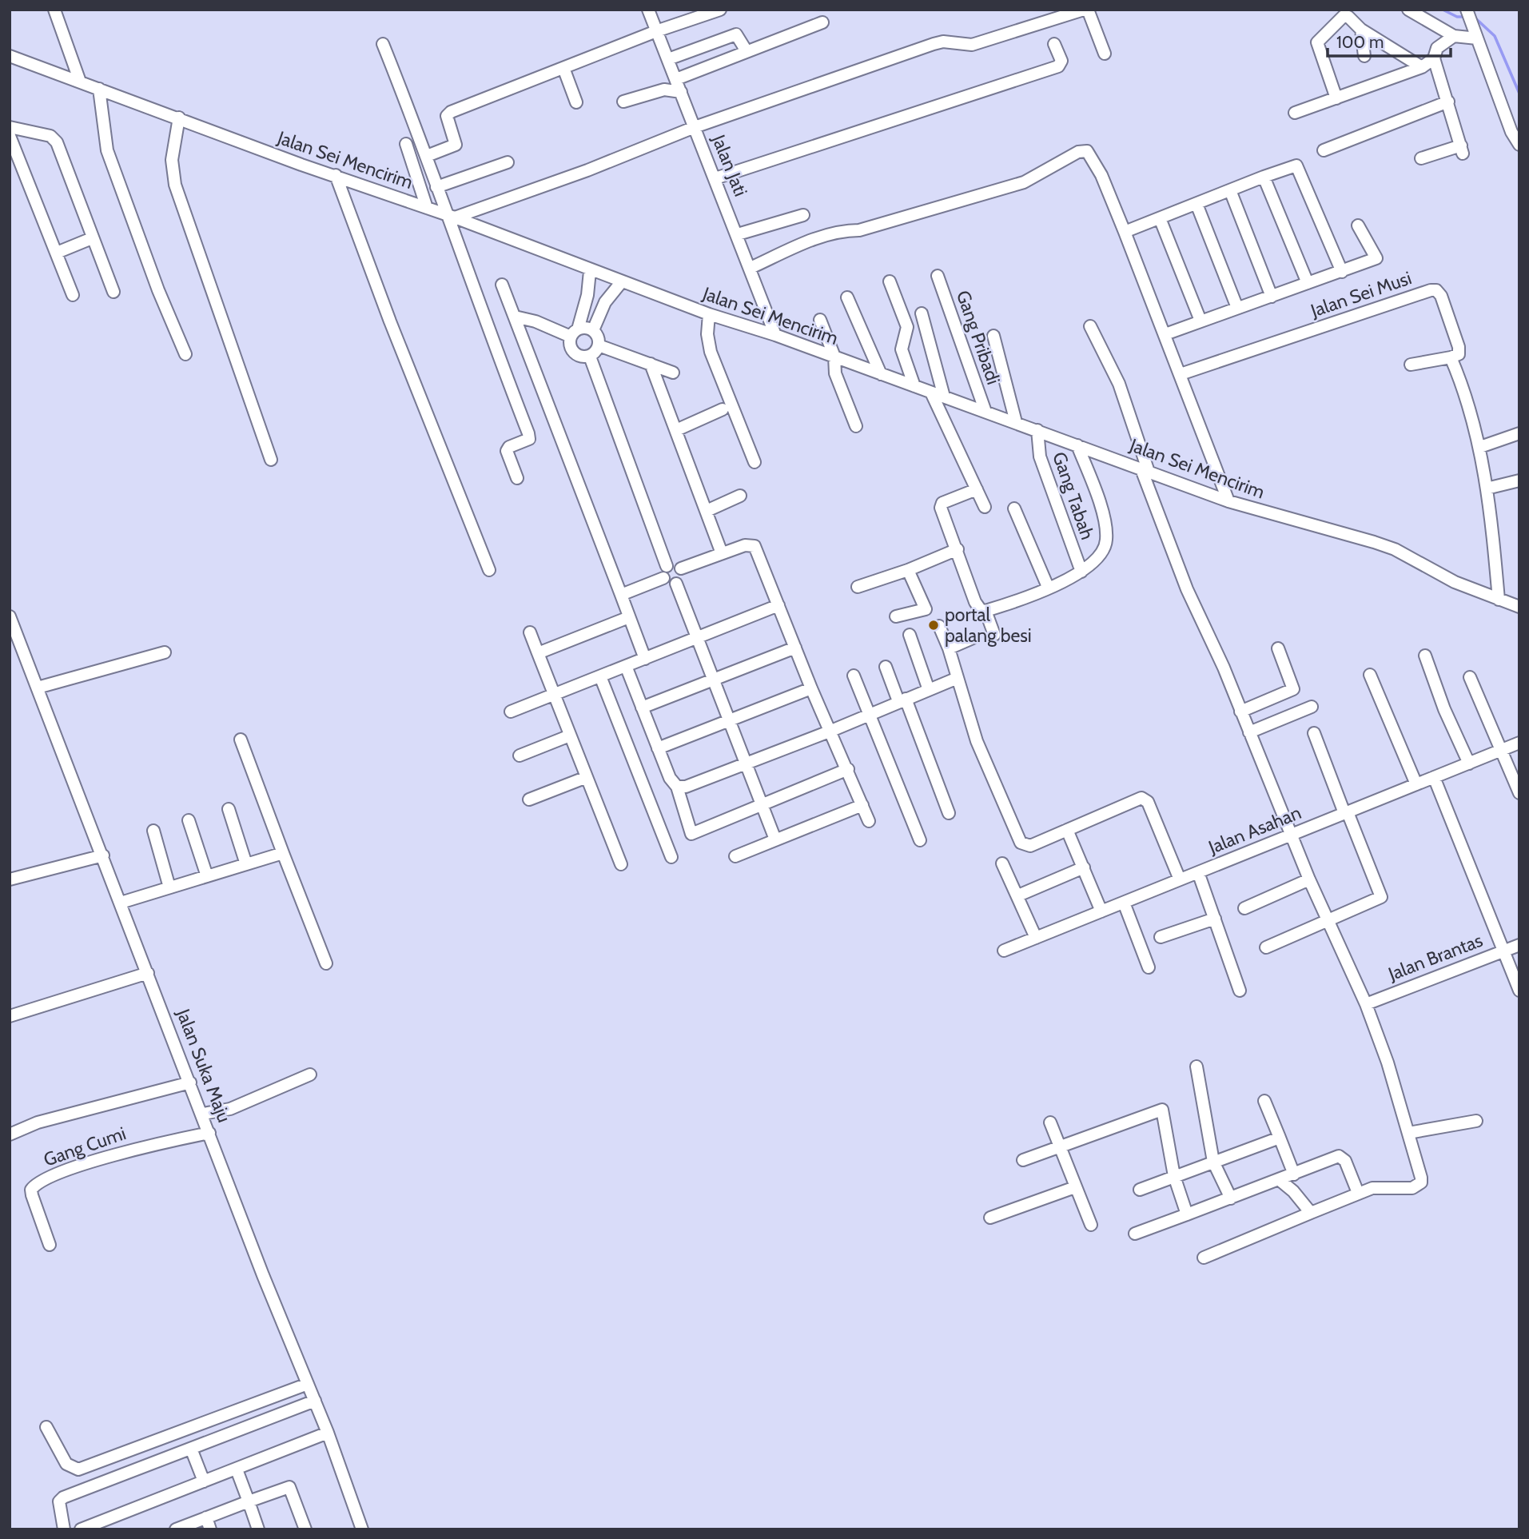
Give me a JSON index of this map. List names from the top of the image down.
{
  "streets": {
    "street": [
      "Jalan Sei Mencirim",
      "Jalan Jati",
      "Jalan Sei Musi",
      "Gang Pribadi",
      "Gang Tabah",
      "Jalan Asahan",
      "Jalan Brantas",
      "Jalan Suka Maju",
      "Gang Cumi"
    ]
  },
  "crossings": [
    ["Jalan Sei Mencirim", "Jalan Jati"],
    ["Jalan Sei Mencirim", "Gang Pribadi"],
    ["Jalan Sei Mencirim", "Gang Tabah"],
    ["Jalan Suka Maju", "Gang Cumi"]
  ],
  "places": ["portal palang besi"],
  "scale_bar": "100 m"
}
